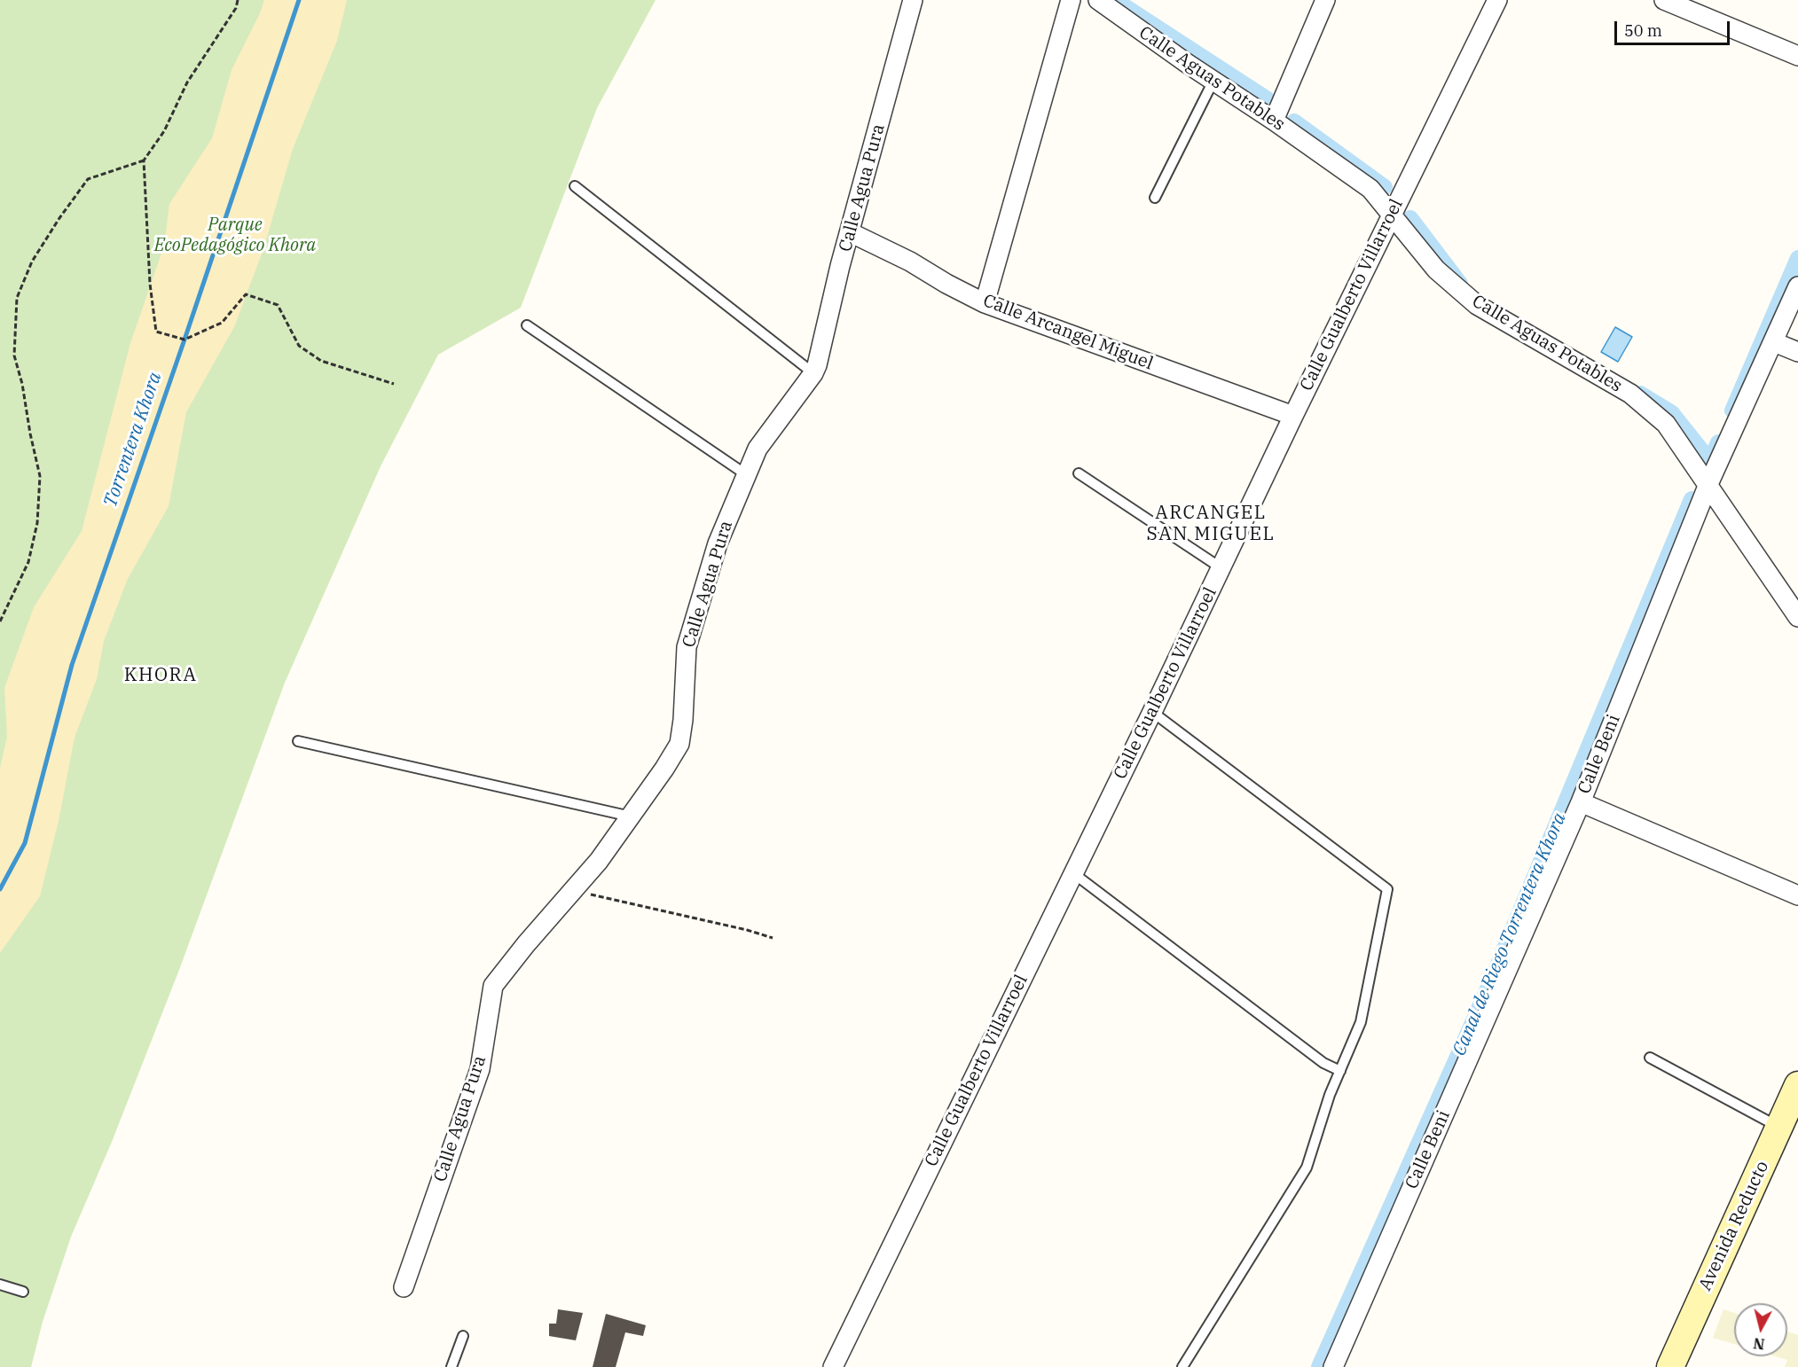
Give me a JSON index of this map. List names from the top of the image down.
{
  "streets": {
    "main road": ["Avenida Reducto"],
    "street": [
      "Calle Aguas Potables",
      "Calle Agua Pura",
      "Calle Gualberto Villarroel",
      "Calle Arcangel Miguel",
      "Calle Beni"
    ]
  },
  "crossings": [
    ["Calle Aguas Potables", "Calle Gualberto Villarroel"],
    ["Calle Aguas Potables", "Calle Beni"],
    ["Calle Agua Pura", "Calle Arcangel Miguel"],
    ["Calle Gualberto Villarroel", "Calle Arcangel Miguel"]
  ],
  "districts": ["ARCANGEL SAN MIGUEL", "KHORA"],
  "water": ["Torrentera Khora", "Canal de Riego Torrentera Khora"],
  "parks": ["Parque EcoPedagógico Khora"],
  "scale_bar": "50 m",
  "north": "bottom"
}
